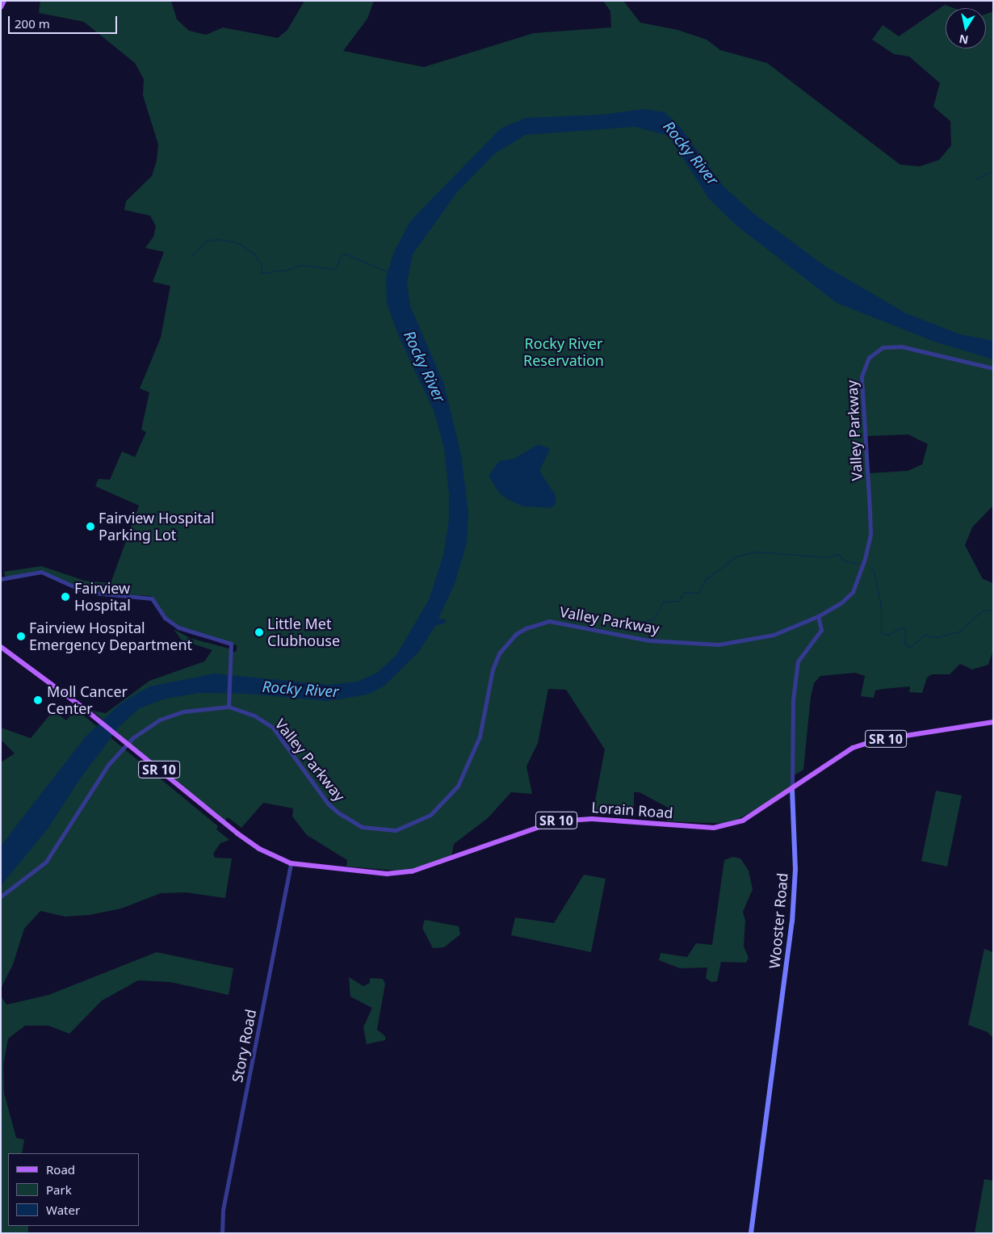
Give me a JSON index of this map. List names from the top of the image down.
{
  "streets": {
    "main road": ["SR 10", "Lorain Road", "Wooster Road"],
    "street": ["Valley Parkway", "Story Road"]
  },
  "crossings": [
    ["Valley Parkway", "Wooster Road"],
    ["Lorain Road", "Wooster Road"],
    ["Lorain Road", "Story Road"]
  ],
  "water": ["Rocky River"],
  "parks": ["Rocky River Reservation"],
  "places": [
    "Fairview Hospital Parking Lot",
    "Fairview Hospital",
    "Little Met Clubhouse",
    "Fairview Hospital Emergency Department",
    "Moll Cancer Center"
  ],
  "legend": ["Road", "Park", "Water"],
  "scale_bar": "200 m",
  "north": "bottom"
}
